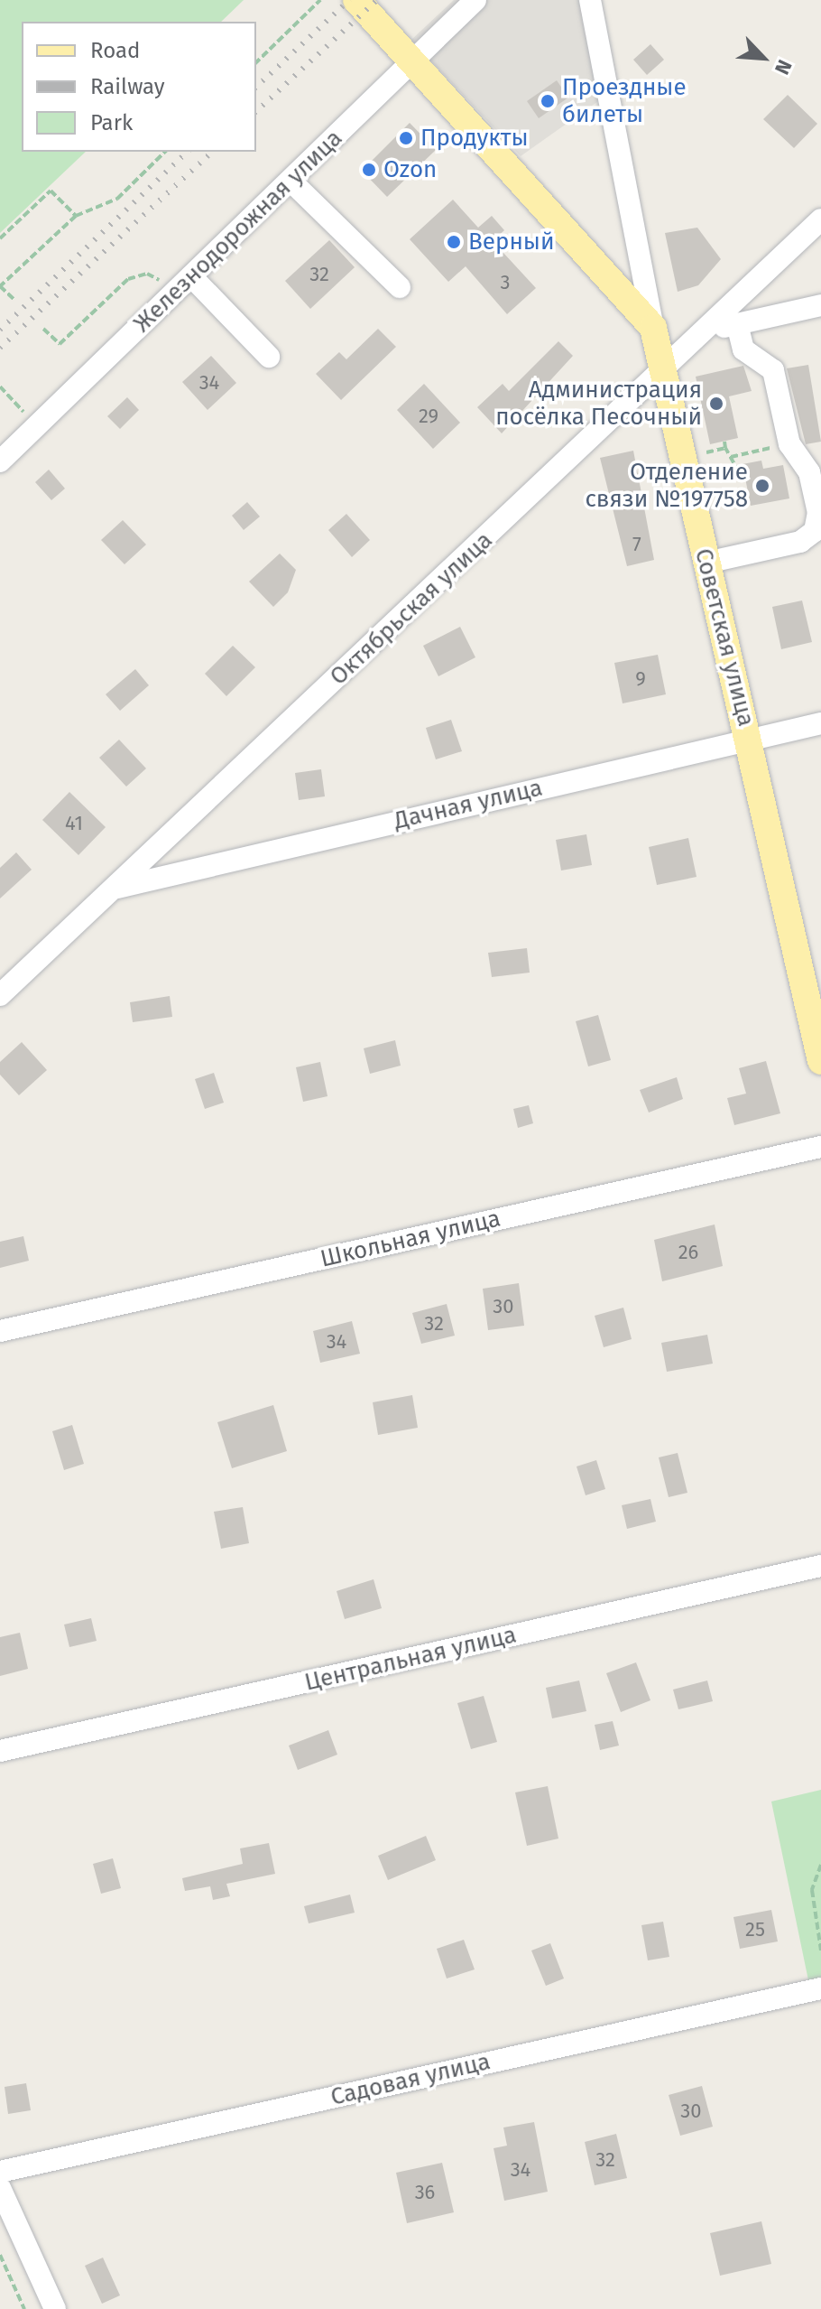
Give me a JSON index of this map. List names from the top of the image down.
{
  "streets": {
    "main road": ["Советская улица"],
    "street": [
      "Железнодорожная улица",
      "Октябрьская улица",
      "Дачная улица",
      "Школьная улица",
      "Центральная улица",
      "Садовая улица"
    ]
  },
  "crossings": [
    ["Октябрьская улица", "Советская улица"],
    ["Октябрьская улица", "Дачная улица"],
    ["Советская улица", "Дачная улица"]
  ],
  "places": [
    "Проездные билеты",
    "Продукты",
    "Ozon",
    "Верный",
    "Администрация посёлка Песочный",
    "Отделение связи №197758"
  ],
  "house_numbers": [
    "32",
    "3",
    "34",
    "29",
    "7",
    "9",
    "41",
    "26",
    "30",
    "32",
    "34",
    "25",
    "30",
    "32",
    "34",
    "36"
  ],
  "legend": ["Road", "Railway", "Park"],
  "north": "bottom right"
}
